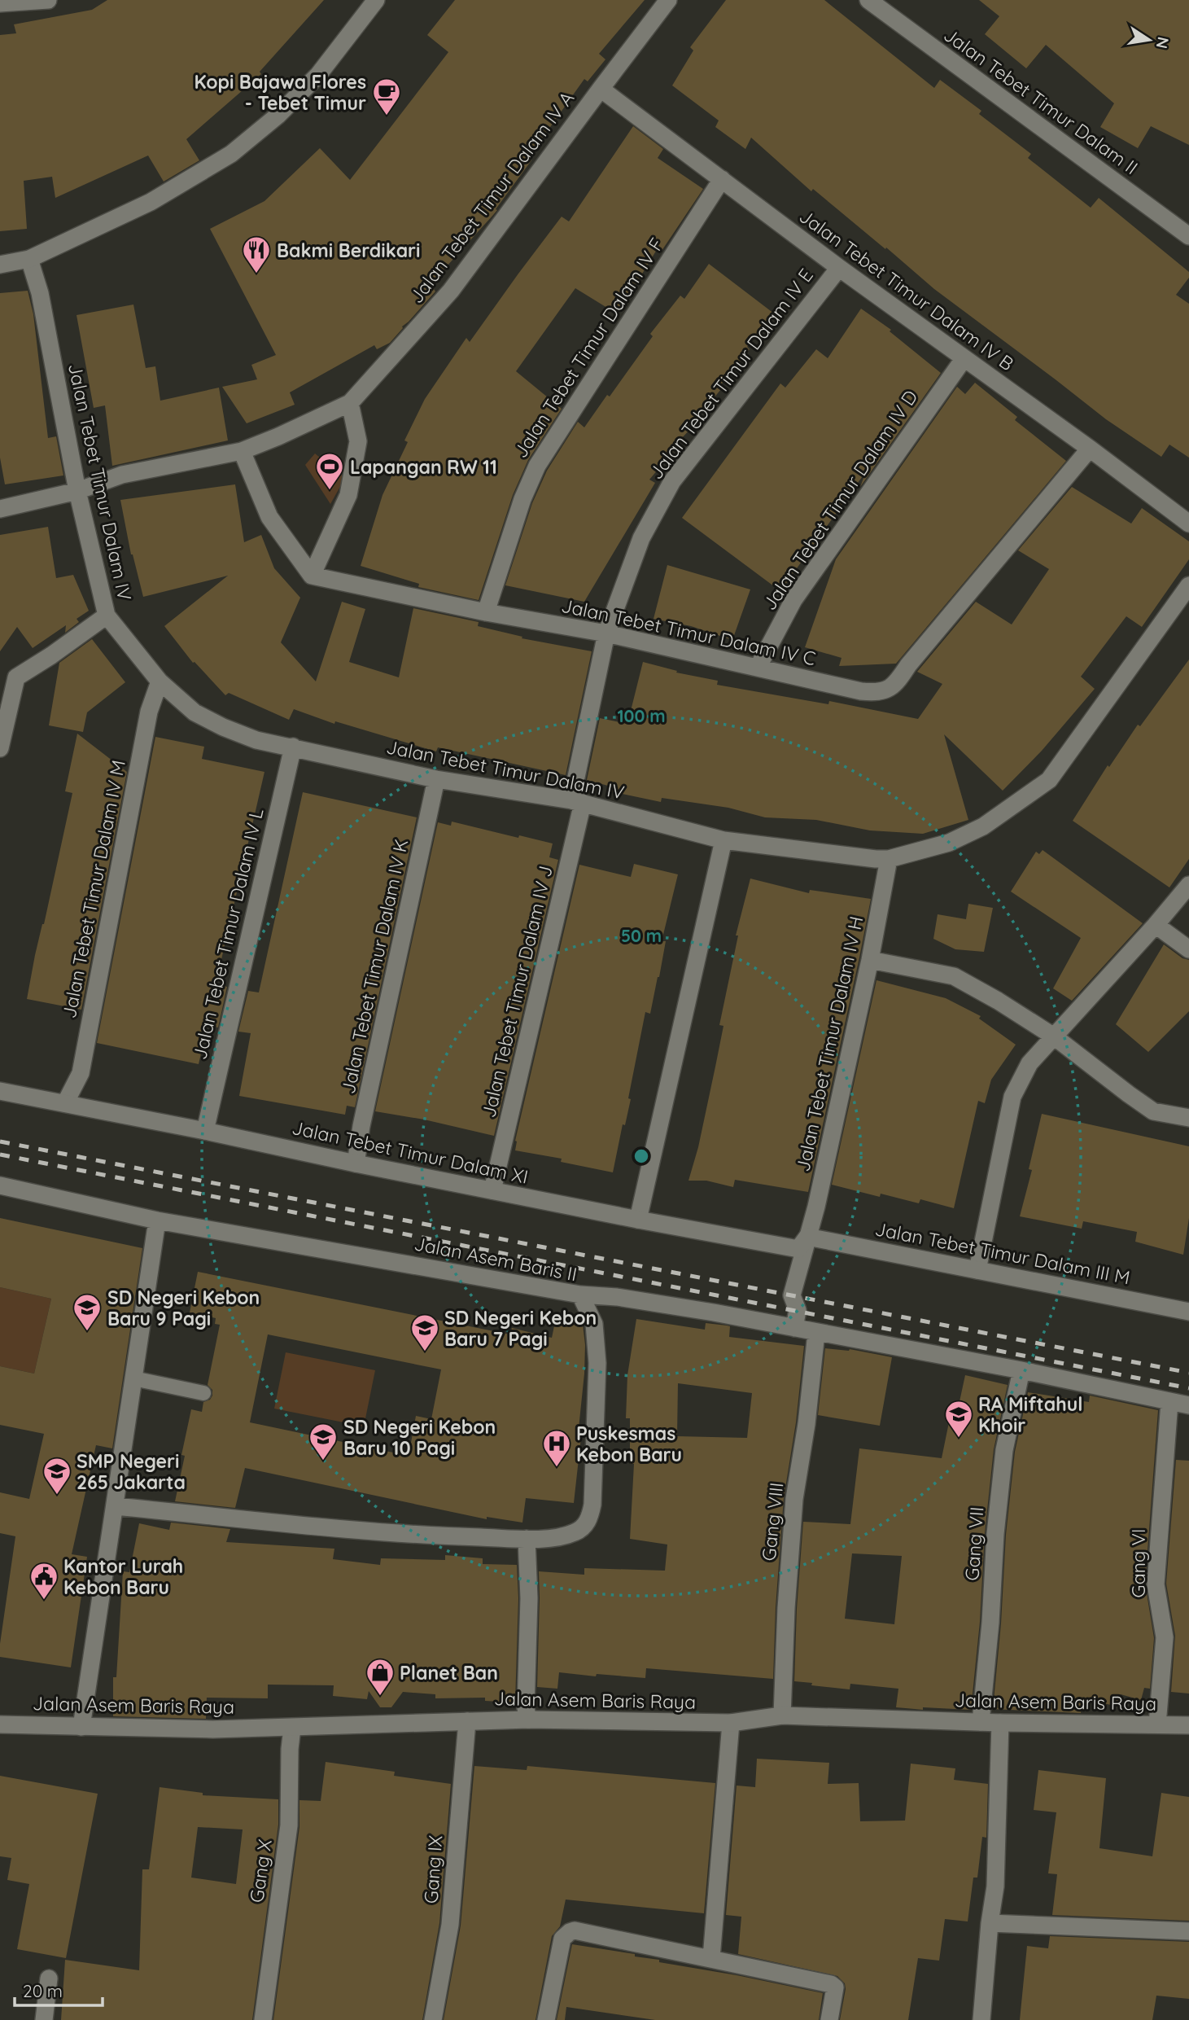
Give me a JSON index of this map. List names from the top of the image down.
{
  "streets": {
    "street": [
      "Jalan Tebet Timur Dalam II",
      "Jalan Tebet Timur Dalam IV A",
      "Jalan Tebet Timur Dalam IV B",
      "Jalan Tebet Timur Dalam IV F",
      "Jalan Tebet Timur Dalam IV E",
      "Jalan Tebet Timur Dalam IV",
      "Jalan Tebet Timur Dalam IV D",
      "Jalan Tebet Timur Dalam IV C",
      "Jalan Tebet Timur Dalam IV M",
      "Jalan Tebet Timur Dalam IV L",
      "Jalan Tebet Timur Dalam IV K",
      "Jalan Tebet Timur Dalam IV J",
      "Jalan Tebet Timur Dalam IV H",
      "Jalan Tebet Timur Dalam XI",
      "Jalan Tebet Timur Dalam III M",
      "Jalan Asem Baris II",
      "Gang VIII",
      "Gang VII",
      "Gang VI",
      "Jalan Asem Baris Raya",
      "Gang IX",
      "Gang X"
    ]
  },
  "crossings": [
    ["Jalan Tebet Timur Dalam IV A", "Jalan Tebet Timur Dalam IV B"],
    ["Jalan Tebet Timur Dalam IV A", "Jalan Tebet Timur Dalam IV"],
    ["Jalan Tebet Timur Dalam IV B", "Jalan Tebet Timur Dalam IV F"],
    ["Jalan Tebet Timur Dalam IV B", "Jalan Tebet Timur Dalam IV E"],
    ["Jalan Tebet Timur Dalam IV B", "Jalan Tebet Timur Dalam IV D"],
    ["Jalan Tebet Timur Dalam IV B", "Jalan Tebet Timur Dalam IV C"],
    ["Jalan Tebet Timur Dalam IV F", "Jalan Tebet Timur Dalam IV C"],
    ["Jalan Tebet Timur Dalam IV E", "Jalan Tebet Timur Dalam IV"],
    ["Jalan Tebet Timur Dalam IV E", "Jalan Tebet Timur Dalam IV C"],
    ["Jalan Tebet Timur Dalam IV E", "Jalan Tebet Timur Dalam IV J"],
    ["Jalan Tebet Timur Dalam IV", "Jalan Tebet Timur Dalam IV M"],
    ["Jalan Tebet Timur Dalam IV", "Jalan Tebet Timur Dalam IV L"],
    ["Jalan Tebet Timur Dalam IV", "Jalan Tebet Timur Dalam IV K"],
    ["Jalan Tebet Timur Dalam IV", "Jalan Tebet Timur Dalam IV J"],
    ["Jalan Tebet Timur Dalam IV", "Jalan Tebet Timur Dalam IV H"],
    ["Jalan Tebet Timur Dalam IV D", "Jalan Tebet Timur Dalam IV C"],
    ["Jalan Tebet Timur Dalam IV M", "Jalan Tebet Timur Dalam XI"],
    ["Jalan Tebet Timur Dalam IV L", "Jalan Tebet Timur Dalam XI"],
    ["Jalan Tebet Timur Dalam IV K", "Jalan Tebet Timur Dalam XI"],
    ["Jalan Tebet Timur Dalam IV J", "Jalan Tebet Timur Dalam XI"],
    ["Jalan Tebet Timur Dalam IV H", "Jalan Tebet Timur Dalam XI"],
    ["Jalan Tebet Timur Dalam IV H", "Jalan Tebet Timur Dalam III M"],
    ["Jalan Tebet Timur Dalam XI", "Jalan Tebet Timur Dalam III M"],
    ["Gang VIII", "Jalan Asem Baris Raya"],
    ["Gang VII", "Jalan Asem Baris Raya"],
    ["Gang VI", "Jalan Asem Baris Raya"],
    ["Jalan Asem Baris Raya", "Gang IX"],
    ["Jalan Asem Baris Raya", "Gang X"]
  ],
  "places": {
    "cafe": ["Kopi Bajawa Flores - Tebet Timur"],
    "restaurant": ["Bakmi Berdikari"],
    "sports": ["Lapangan RW 11"],
    "school or university": [
      "SD Negeri Kebon Baru 9 Pagi",
      "SD Negeri Kebon Baru 7 Pagi",
      "RA Miftahul Khoir",
      "SD Negeri Kebon Baru 10 Pagi",
      "SMP Negeri 265 Jakarta"
    ],
    "hospital": ["Puskesmas Kebon Baru"],
    "public building": ["Kantor Lurah Kebon Baru"],
    "shop": ["Planet Ban"]
  },
  "scale_bar": "20 m",
  "north": "right",
  "rings": ["100 m", "50 m"]
}
